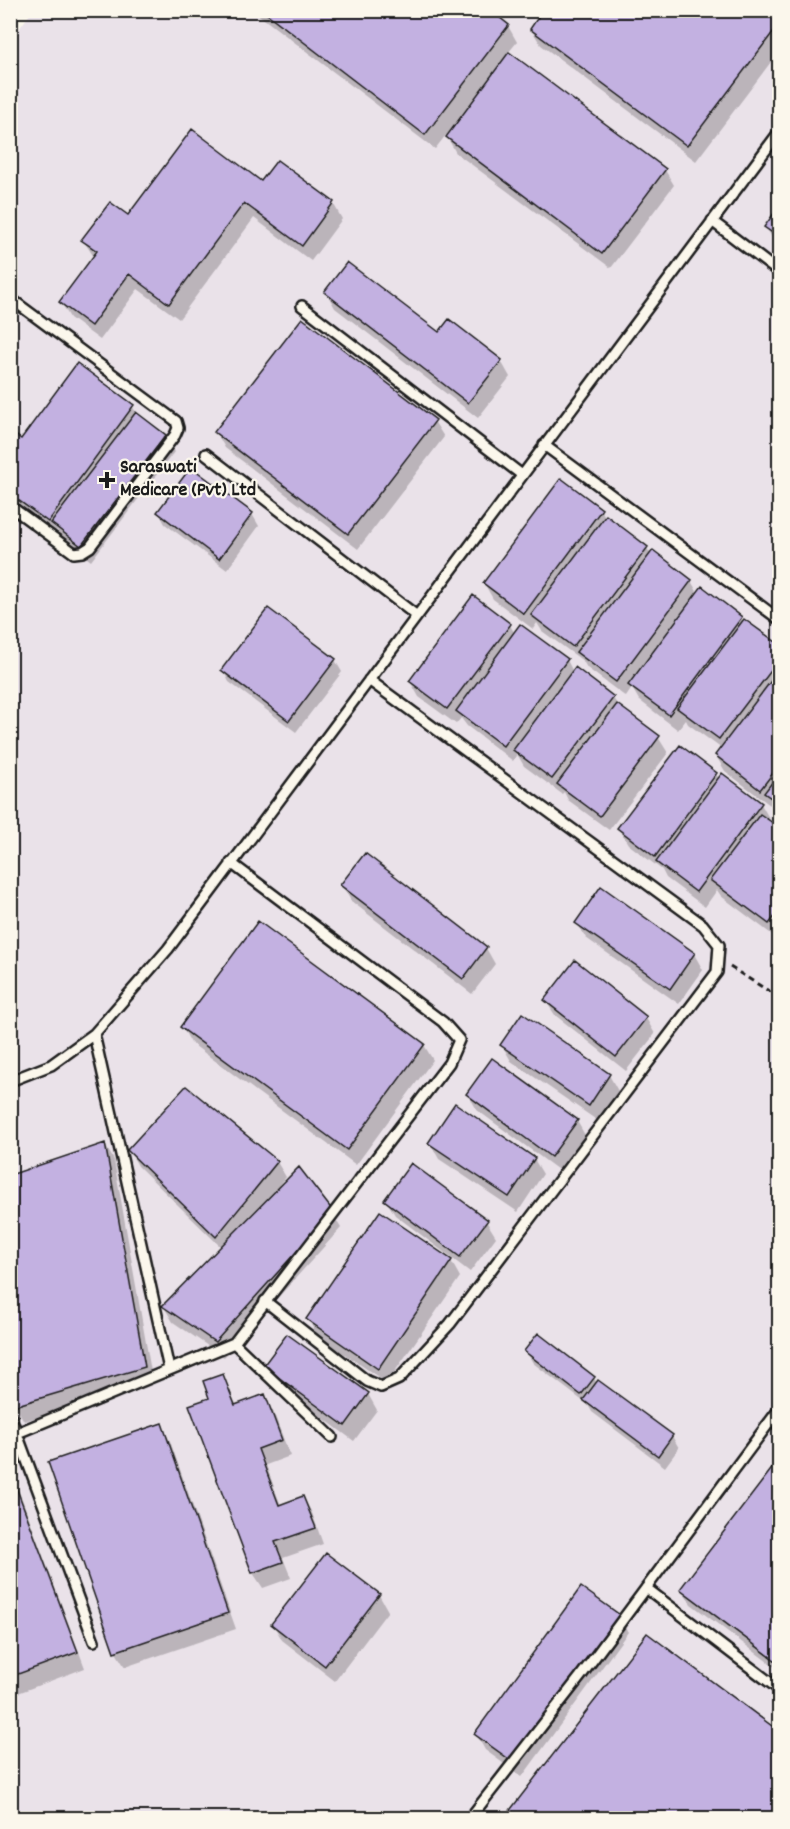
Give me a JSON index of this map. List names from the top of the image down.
{
  "places": {
    "health": ["Saraswati Medicare (Pvt) Ltd"]
  }
}
